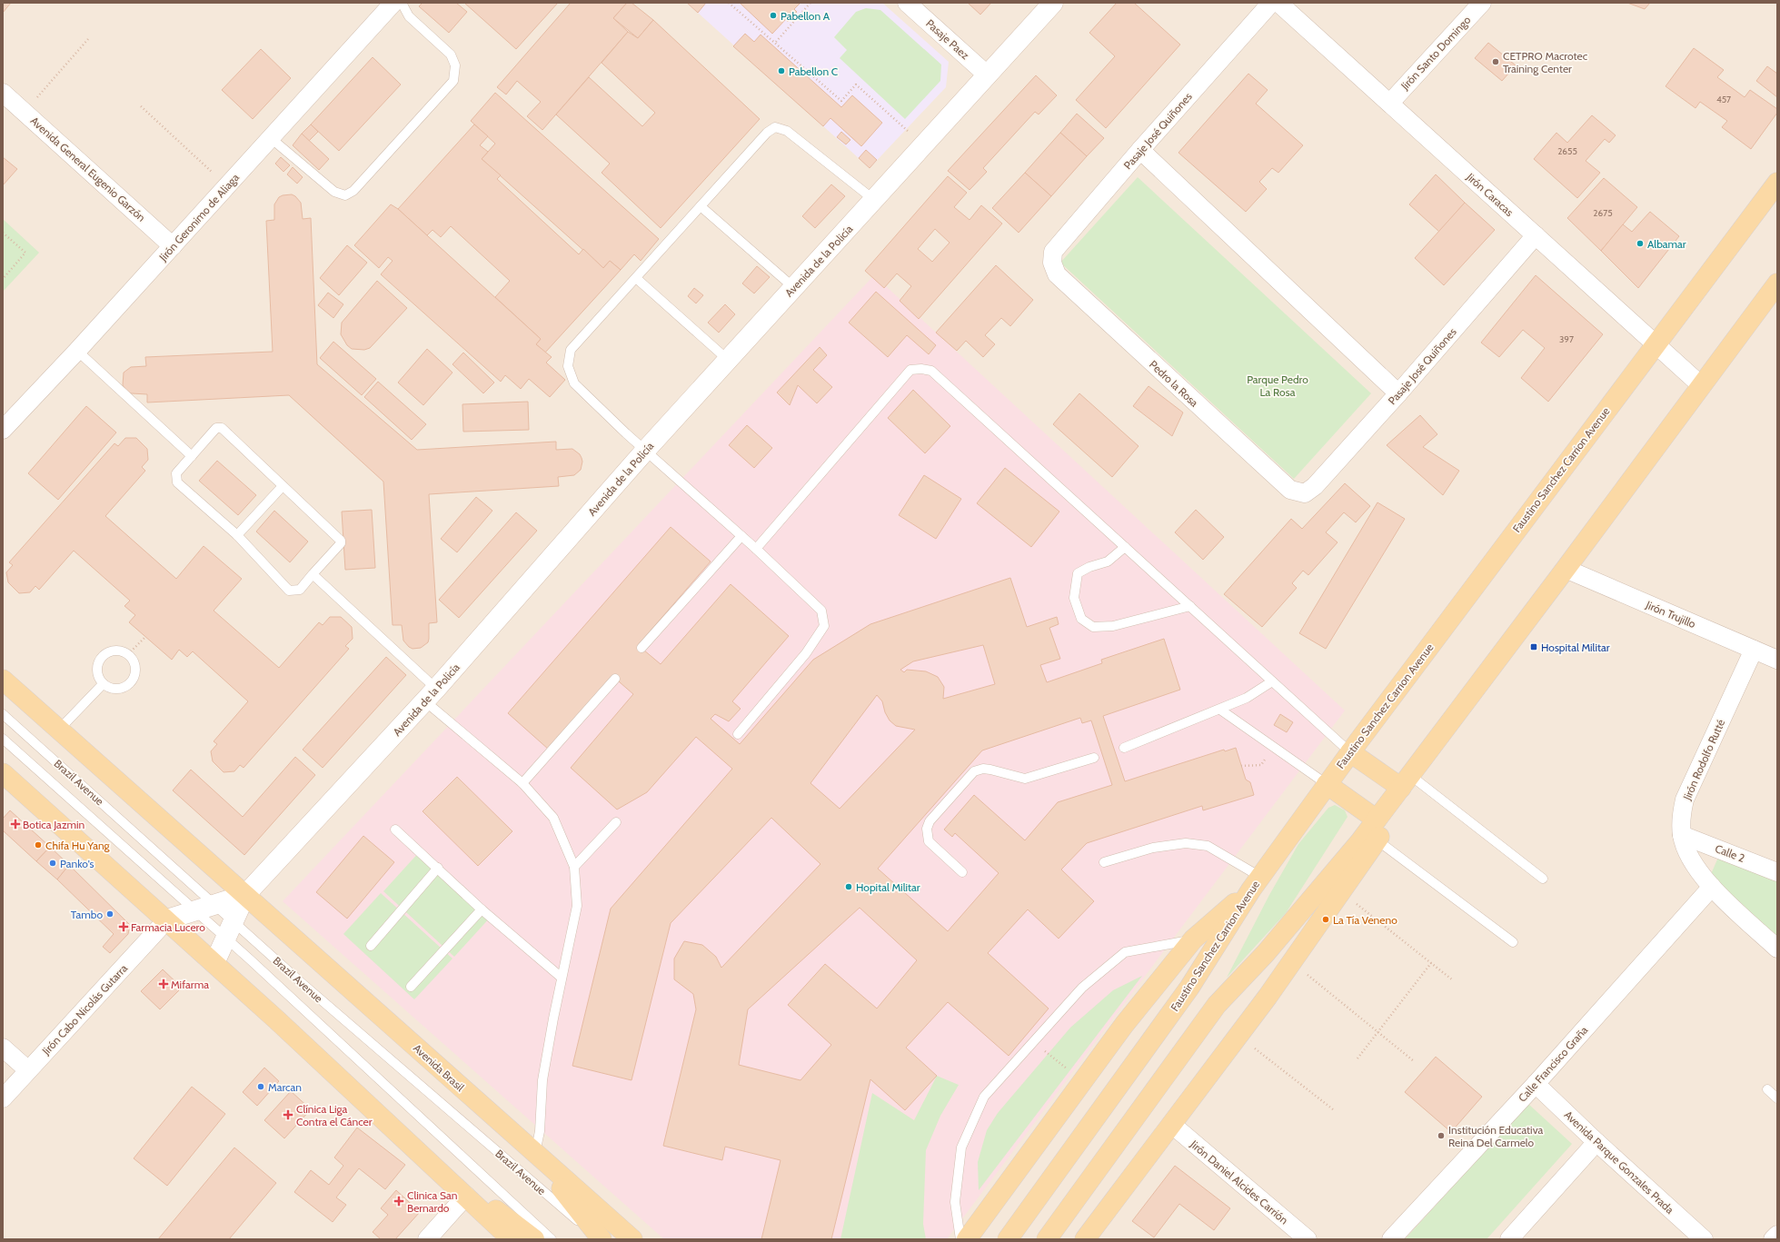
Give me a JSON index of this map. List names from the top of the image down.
{
  "streets": {
    "main road": ["Faustino Sanchez Carrion Avenue", "Avenida Brasil"],
    "street": [
      "Pasaje Paez",
      "Jirón Santo Domingo",
      "Pasaje José Quiñones",
      "Avenida General Eugenio Garzón",
      "Jirón Caracas",
      "Jirón Geronimo de Aliaga",
      "Avenida de la Policía",
      "Pedro la Rosa",
      "Jirón Trujillo",
      "Jirón Rodolfo Rutté",
      "Calle 2",
      "Jirón Cabo Nicolás Gutarra",
      "Calle Francisco Graña",
      "Avenida Parque Gonzales Prada",
      "Jirón Daniel Alcides Carrión"
    ],
    "lane": ["Brazil Avenue"]
  },
  "crossings": [
    ["Pasaje Paez", "Avenida de la Policía"],
    ["Jirón Santo Domingo", "Jirón Caracas"],
    ["Pasaje José Quiñones", "Jirón Caracas"],
    ["Pasaje José Quiñones", "Pedro la Rosa"],
    ["Avenida General Eugenio Garzón", "Jirón Geronimo de Aliaga"],
    ["Jirón Caracas", "Faustino Sanchez Carrion Avenue"],
    ["Avenida de la Policía", "Avenida Brasil"],
    ["Jirón Trujillo", "Jirón Rodolfo Rutté"],
    ["Jirón Rodolfo Rutté", "Calle 2"],
    ["Jirón Rodolfo Rutté", "Calle Francisco Graña"],
    ["Calle Francisco Graña", "Avenida Parque Gonzales Prada"]
  ],
  "parks": ["Parque Pedro La Rosa"],
  "places": {
    "other": [
      "Pabellon A",
      "CETPRO Macrotec Training Center",
      "Pabellon C",
      "Albamar",
      "Chifa Hu Yang",
      "Panko's",
      "Hopital Militar",
      "Tambo",
      "La Tía Veneno",
      "Marcan",
      "Institución Educativa Reina Del Carmelo"
    ],
    "transit": ["Hospital Militar"],
    "health": [
      "Botica Jazmin",
      "Farmacia Lucero",
      "Mifarma",
      "Clínica Liga Contra el Cáncer",
      "Clinica San Bernardo"
    ]
  },
  "house_numbers": [
    "457",
    "2655",
    "2675",
    "397"
  ]
}
